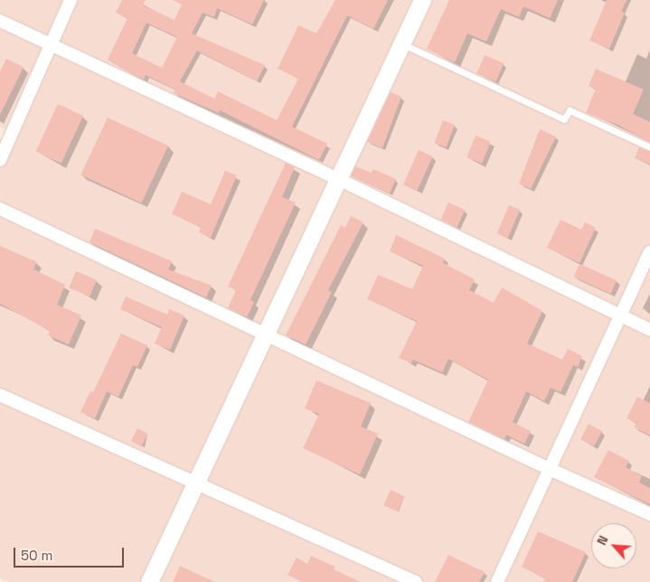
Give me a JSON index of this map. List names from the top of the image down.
{
  "scale_bar": "50 m",
  "north": "top left"
}
